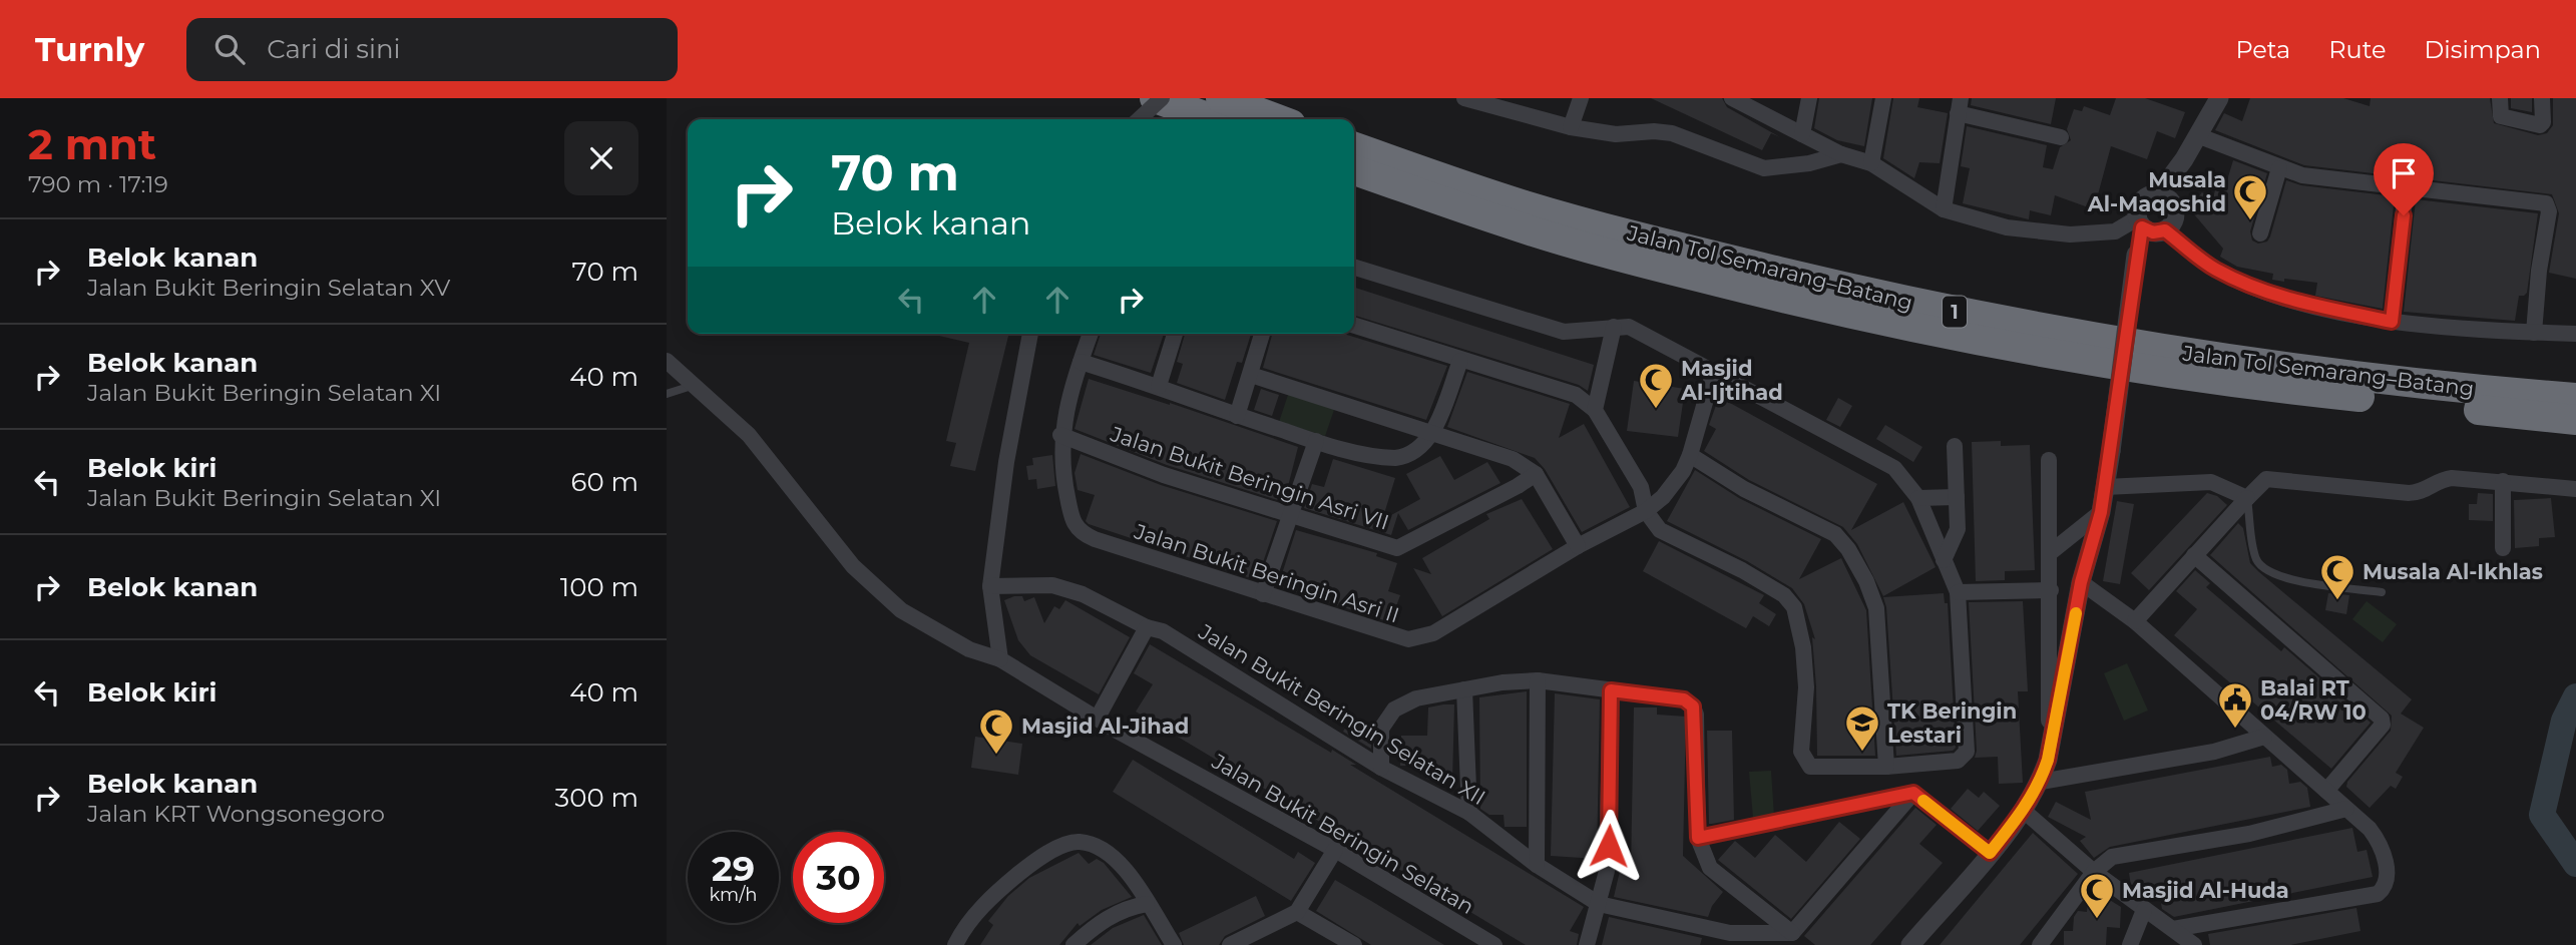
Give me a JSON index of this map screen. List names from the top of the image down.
{
  "streets": {
    "highway": ["Jalan Tol Semarang–Batang", "1"],
    "street": [
      "Jalan Bukit Beringin Asri VII",
      "Jalan Bukit Beringin Asri II",
      "Jalan Bukit Beringin Selatan XII",
      "Jalan Bukit Beringin Selatan"
    ]
  },
  "crossings": [
    ["Jalan Bukit Beringin Asri VII", "Jalan Bukit Beringin Asri II"]
  ],
  "places": {
    "mosque": [
      "Musala Al-Maqoshid",
      "Masjid Al-Ijtihad",
      "Musala Al-Ikhlas",
      "Masjid Al-Jihad",
      "Masjid Al-Huda"
    ],
    "public building": ["Balai RT 04/RW 10"],
    "school or university": ["TK Beringin Lestari"]
  },
  "page": {
    "header": "Turnly",
    "search": "Cari di sini",
    "nav": ["Peta", "Rute", "Disimpan"],
    "heading": ["2 mnt", "790 m · 17:19"],
    "turn": ["70 m", "Belok kanan"],
    "list": [
      {
        "name": "Belok kanan",
        "note": "Jalan Bukit Beringin Selatan XV",
        "value": "70 m"
      },
      {
        "name": "Belok kanan",
        "note": "Jalan Bukit Beringin Selatan XI",
        "value": "40 m"
      },
      {
        "name": "Belok kiri",
        "note": "Jalan Bukit Beringin Selatan XI",
        "value": "60 m"
      },
      {
        "name": "Belok kanan",
        "value": "100 m"
      },
      {
        "name": "Belok kiri",
        "value": "40 m"
      },
      {
        "name": "Belok kanan",
        "note": "Jalan KRT Wongsonegoro",
        "value": "300 m"
      }
    ],
    "speed": "29 km/h",
    "limit": "30"
  }
}
